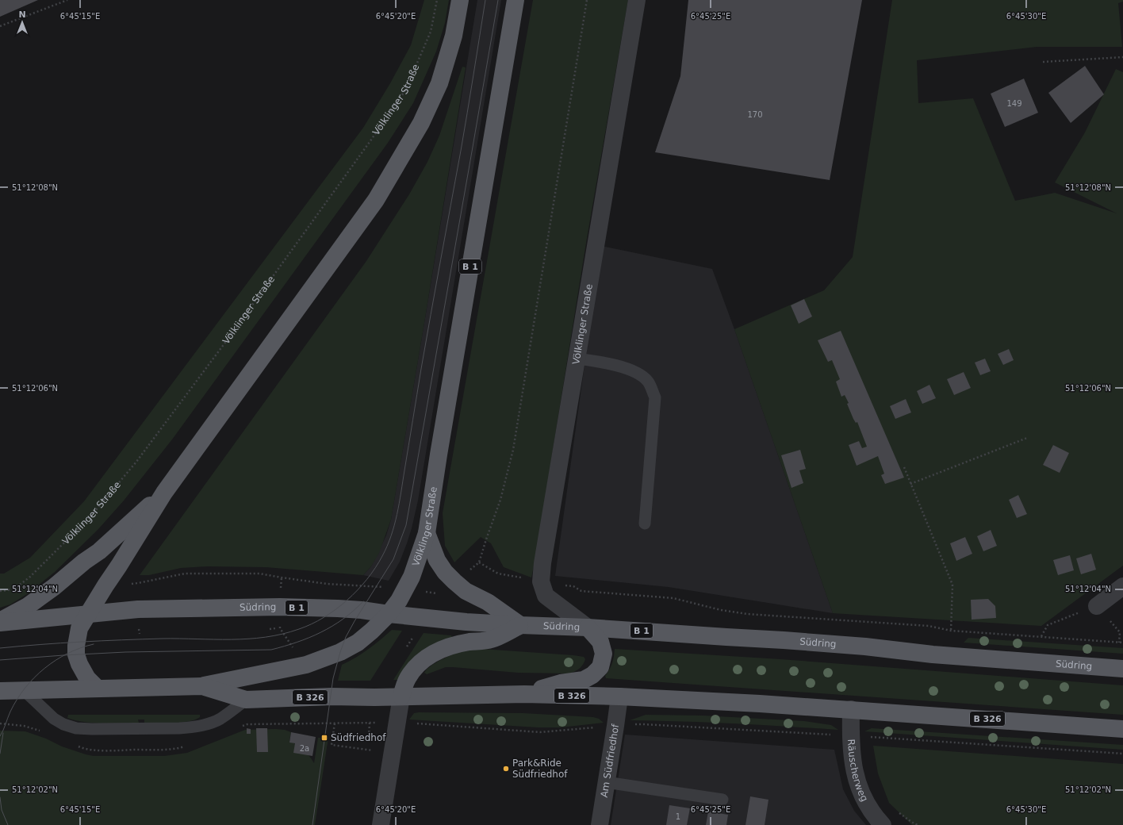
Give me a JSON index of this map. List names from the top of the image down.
{
  "streets": {
    "main road": [
      "Völklinger Straße",
      "B 1",
      "Südring",
      "B 326"
    ],
    "street": ["Am Südfriedhof", "Räuscherweg"]
  },
  "crossings": [
    ["Völklinger Straße", "B 1"],
    ["Völklinger Straße", "Südring"],
    ["B 1", "Südring"],
    ["B 1", "B 326"],
    ["B 326", "Am Südfriedhof"],
    ["B 326", "Räuscherweg"]
  ],
  "places": {
    "transit": ["Südfriedhof"],
    "other": ["Park&Ride Südfriedhof"]
  },
  "house_numbers": [
    "149",
    "170",
    "2a",
    "1"
  ],
  "north": "top",
  "coordinates": [
    "6°45'15\"E",
    "6°45'20\"E",
    "6°45'25\"E",
    "6°45'30\"E",
    "51°12'08\"N",
    "51°12'06\"N",
    "51°12'04\"N",
    "51°12'02\"N"
  ]
}
